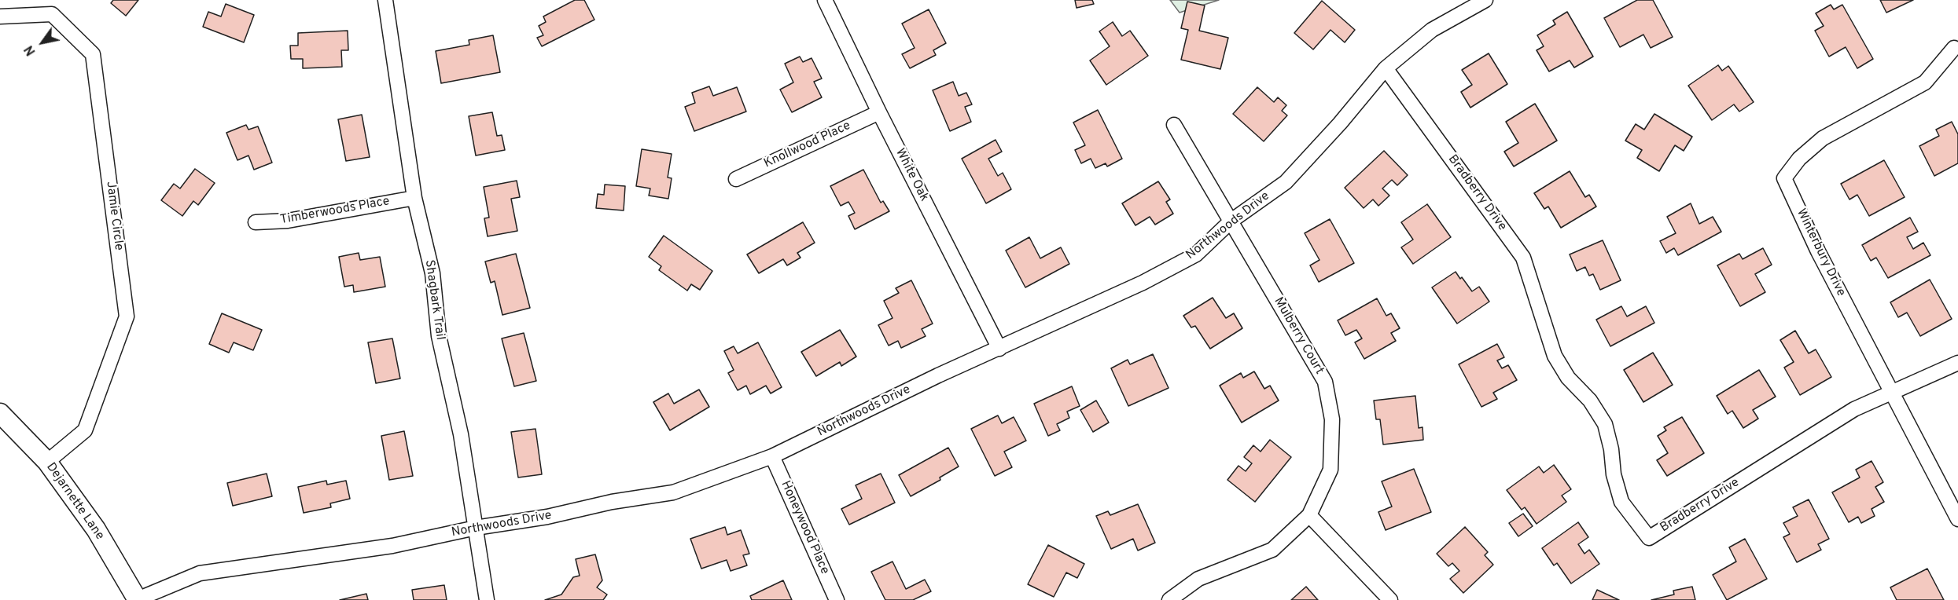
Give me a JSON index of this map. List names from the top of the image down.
{
  "streets": {
    "main road": ["Dejarnette Lane"],
    "street": [
      "Knollwood Place",
      "White Oak",
      "Bradberry Drive",
      "Timberwoods Place",
      "Jamie Circle",
      "Northwoods Drive",
      "Winterbury Drive",
      "Shagbark Trail",
      "Mulberry Court",
      "Honeywood Place"
    ]
  },
  "crossings": [
    ["Knollwood Place", "White Oak"],
    ["White Oak", "Northwoods Drive"],
    ["Bradberry Drive", "Northwoods Drive"],
    ["Bradberry Drive", "Winterbury Drive"],
    ["Timberwoods Place", "Shagbark Trail"],
    ["Jamie Circle", "Dejarnette Lane"],
    ["Northwoods Drive", "Shagbark Trail"],
    ["Northwoods Drive", "Mulberry Court"],
    ["Northwoods Drive", "Dejarnette Lane"],
    ["Northwoods Drive", "Honeywood Place"]
  ],
  "north": "bottom left"
}
